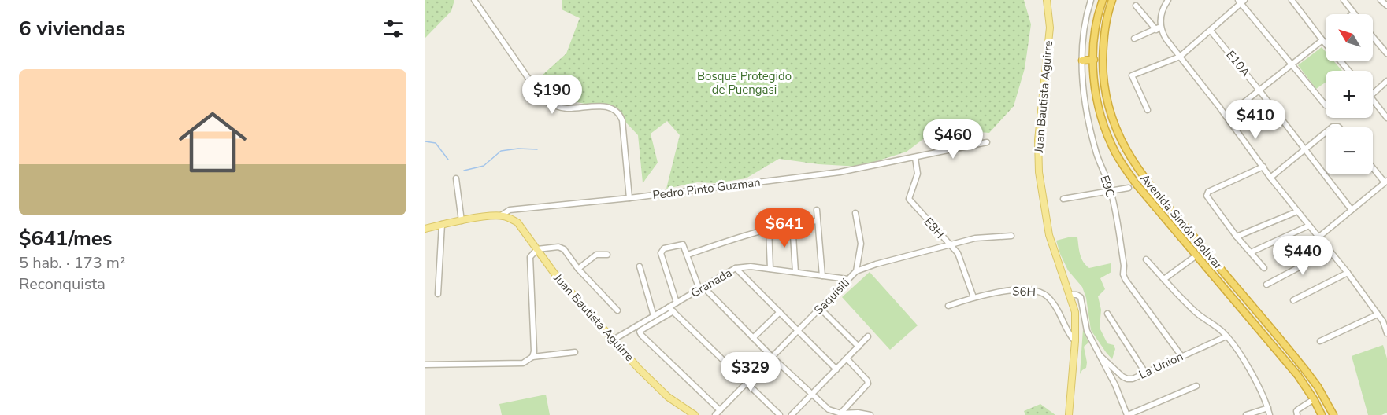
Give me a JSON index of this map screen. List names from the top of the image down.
{
  "streets": {
    "highway": ["Avenida Simón Bolívar"],
    "main road": ["Juan Bautista Aguirre", "Pedro Pinto Guzman"],
    "street": [
      "E10A",
      "E9C",
      "E8H",
      "Granada",
      "S6H",
      "Saquisili",
      "La Union"
    ]
  },
  "crossings": [
    ["Juan Bautista Aguirre", "Pedro Pinto Guzman"],
    ["Juan Bautista Aguirre", "Granada"],
    ["Juan Bautista Aguirre", "S6H"],
    ["E9C", "La Union"],
    ["Pedro Pinto Guzman", "E8H"],
    ["E8H", "S6H"],
    ["E8H", "Saquisili"],
    ["Granada", "Saquisili"]
  ],
  "parks": ["Bosque Protegido de Puengasi"],
  "north": "top left",
  "page": {
    "heading": "6 viviendas",
    "map_buttons": ["+", "−"],
    "list": [
      {
        "name": "$641/mes",
        "note": "5 hab. · 173 m² · Reconquista"
      }
    ],
    "price": [
      "$190",
      "$410",
      "$460",
      "$641",
      "$440",
      "$329"
    ]
  }
}
